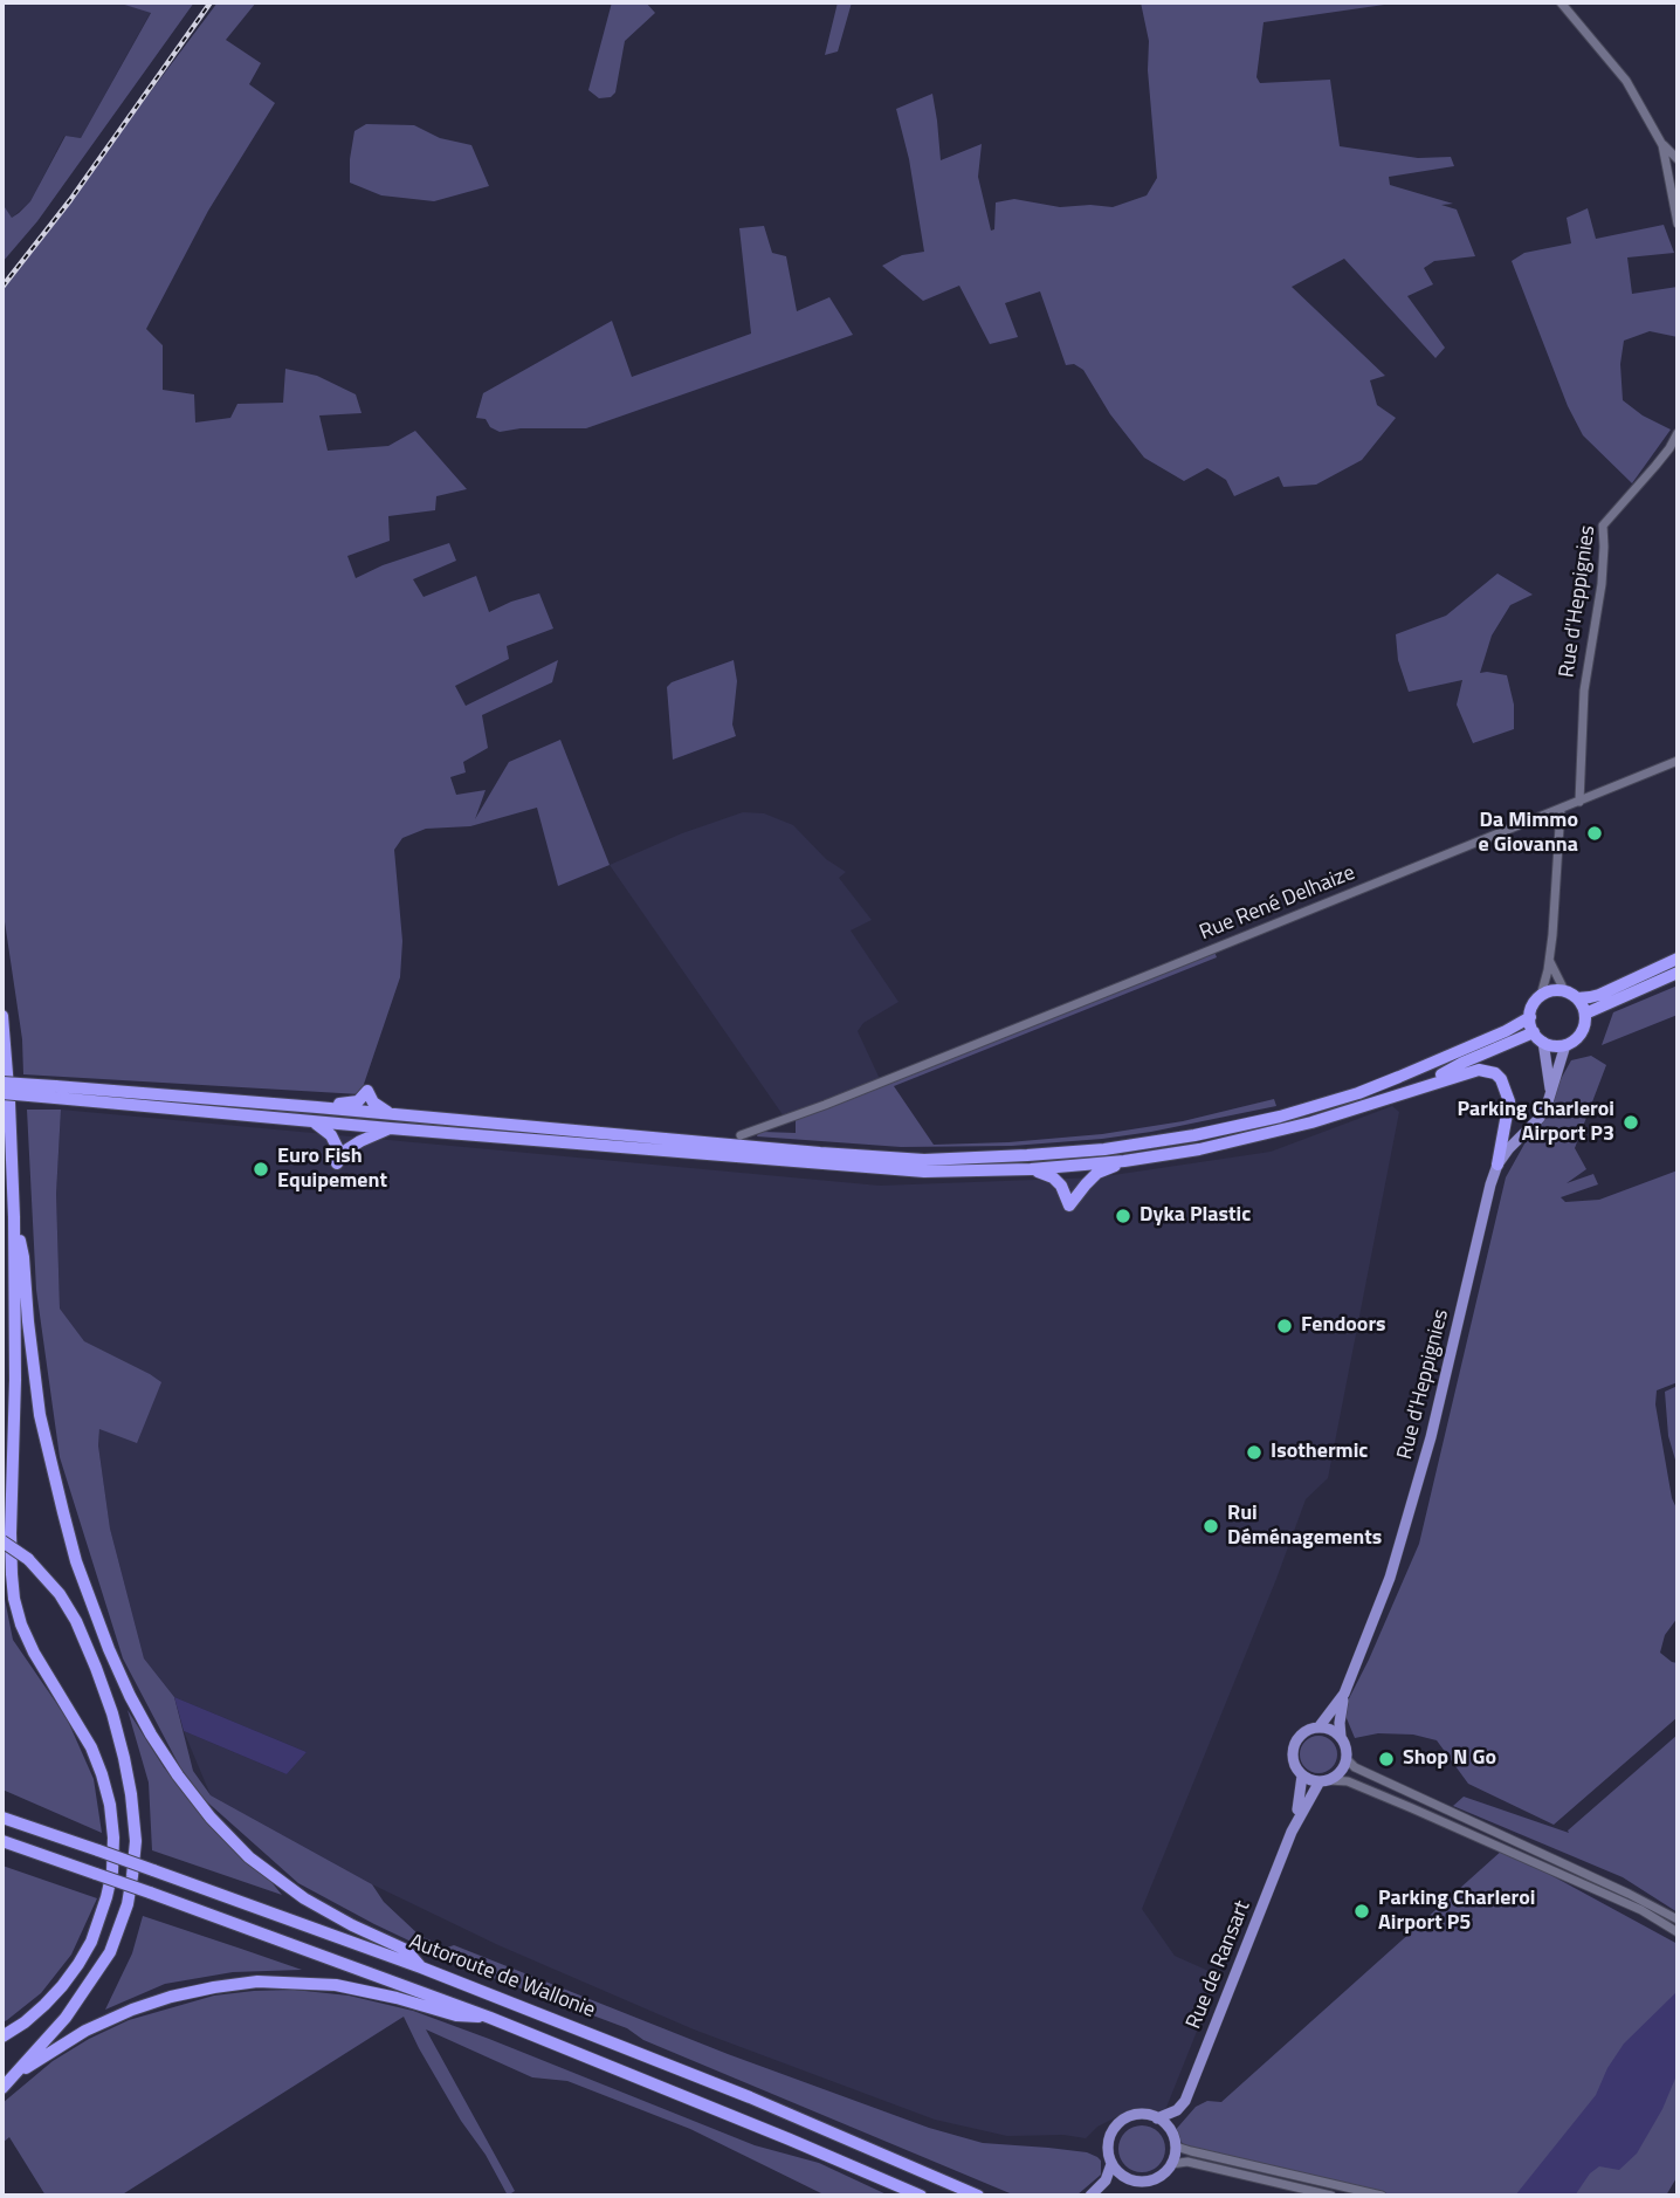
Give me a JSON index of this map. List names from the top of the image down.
{
  "streets": {
    "highway": ["Autoroute de Wallonie"],
    "main road": ["Rue d'Heppignies", "Rue de Ransart"],
    "street": ["Rue René Delhaize"]
  },
  "crossings": [
    ["Rue d'Heppignies", "Rue René Delhaize"],
    ["Rue d'Heppignies", "Rue de Ransart"]
  ],
  "places": [
    "Da Mimmo e Giovanna",
    "Parking Charleroi Airport P3",
    "Euro Fish Equipement",
    "Dyka Plastic",
    "Fendoors",
    "Isothermic",
    "Rui Déménagements",
    "Shop N Go",
    "Parking Charleroi Airport P5"
  ]
}
